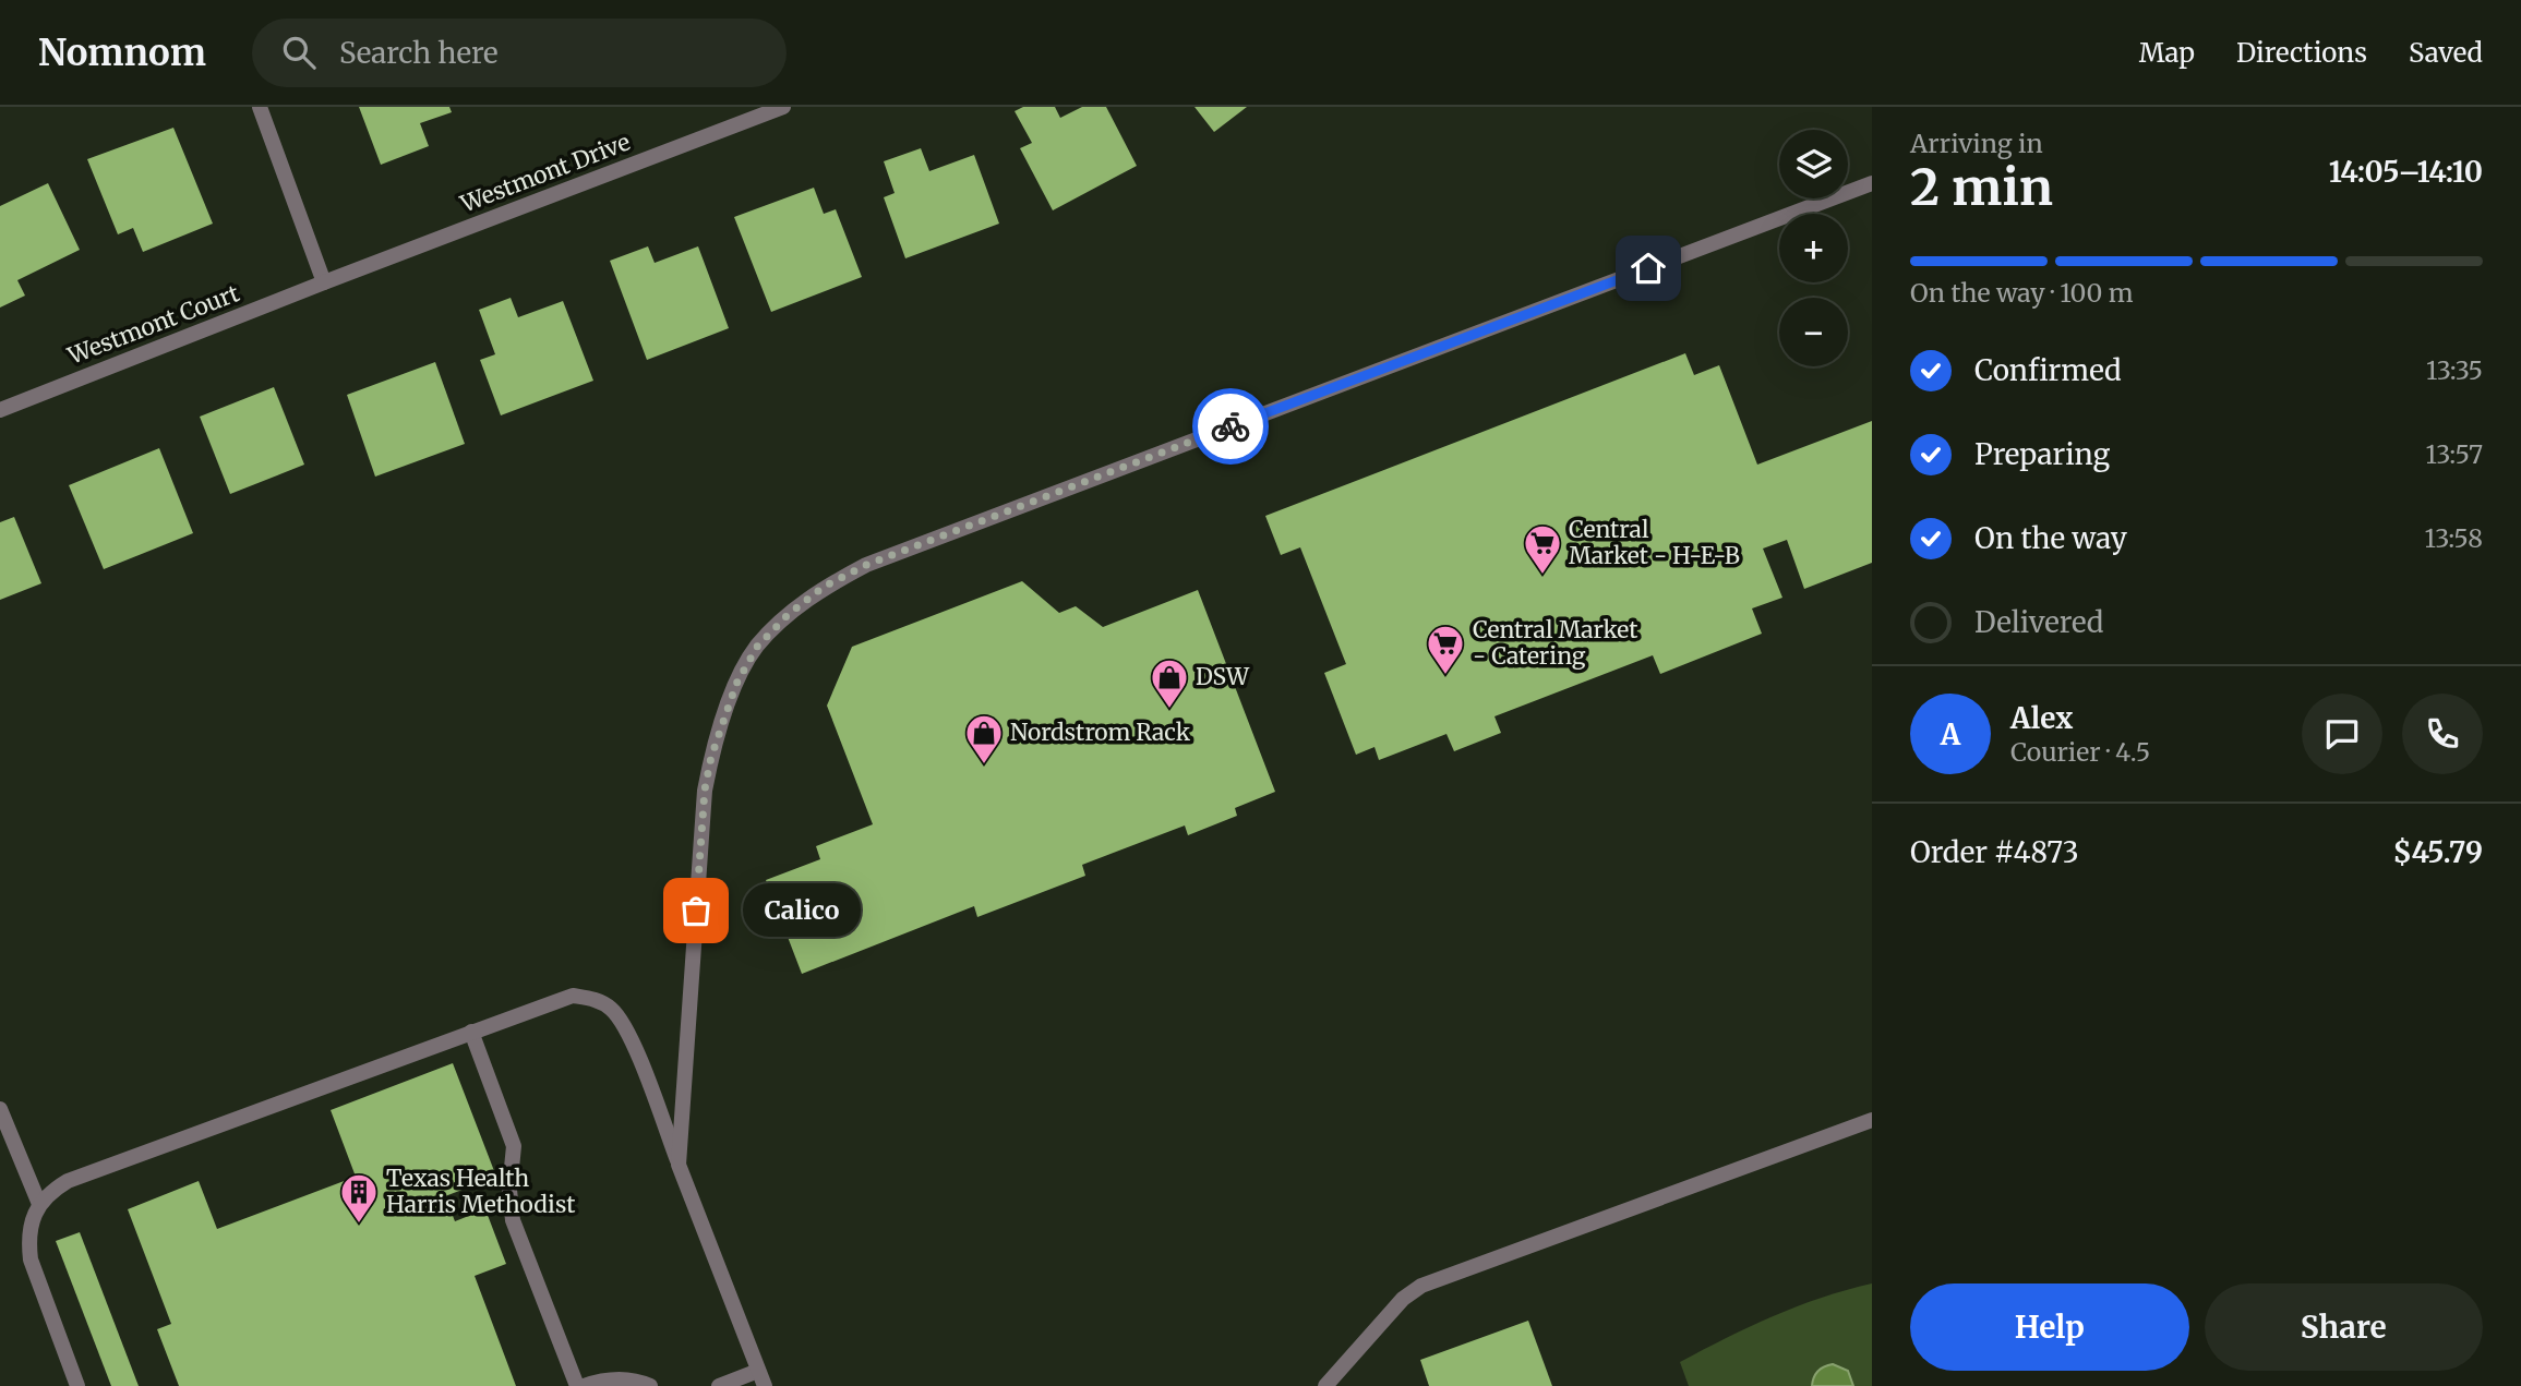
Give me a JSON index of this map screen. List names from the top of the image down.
{
  "streets": {
    "street": ["Westmont Drive", "Westmont Court"]
  },
  "crossings": [
    ["Westmont Drive", "Westmont Court"]
  ],
  "places": {
    "supermarket": ["Central Market - H-E-B", "Central Market - Catering"],
    "shop": ["DSW", "Nordstrom Rack"],
    "other": ["Calico"],
    "building": ["Texas Health Harris Methodist"]
  },
  "page": {
    "header": "Nomnom",
    "search": "Search here",
    "nav": ["Map", "Directions", "Saved"],
    "heading": ["2 min", "Arriving in", "14:05–14:10"],
    "panel": [
      "Alex",
      "Courier · 4.5",
      "Order #4873",
      "$45.79"
    ],
    "map_buttons": ["+", "−"],
    "bar": "On the way · 100 m",
    "list": [
      ["Confirmed", "13:35"],
      ["Preparing", "13:57"],
      ["On the way", "13:58"],
      "Delivered"
    ],
    "round": "A",
    "bubble": "Calico",
    "buttons": ["Help", "Share"]
  }
}
